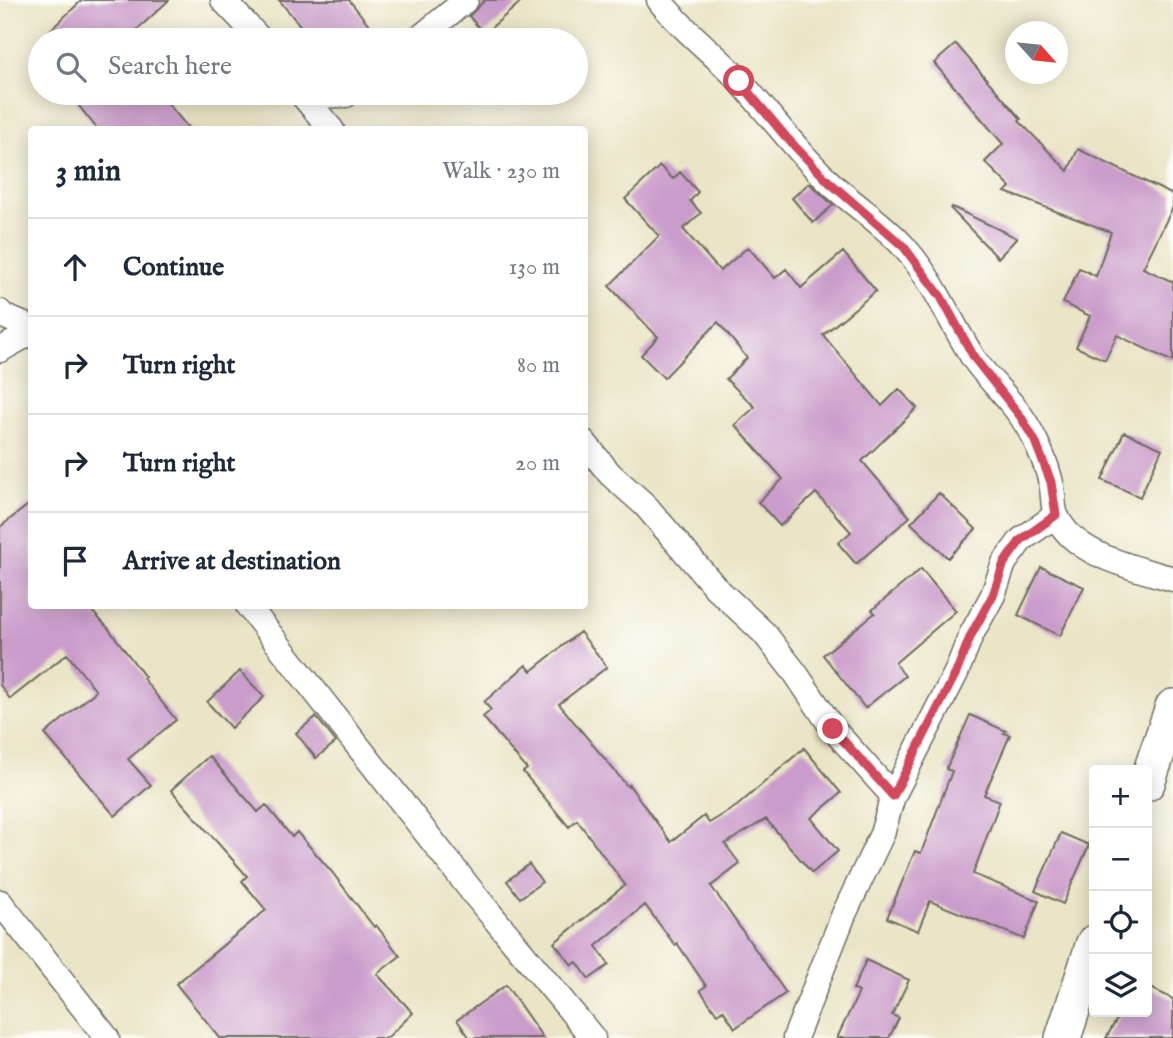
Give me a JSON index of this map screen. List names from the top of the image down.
{
  "north": "bottom right",
  "page": {
    "search": "Search here",
    "heading": ["3 min", "Walk · 230 m"],
    "list": [
      ["Continue", "130 m"],
      ["Turn right", "80 m"],
      ["Turn right", "20 m"],
      "Arrive at destination"
    ],
    "map_buttons": ["+", "−"]
  }
}
